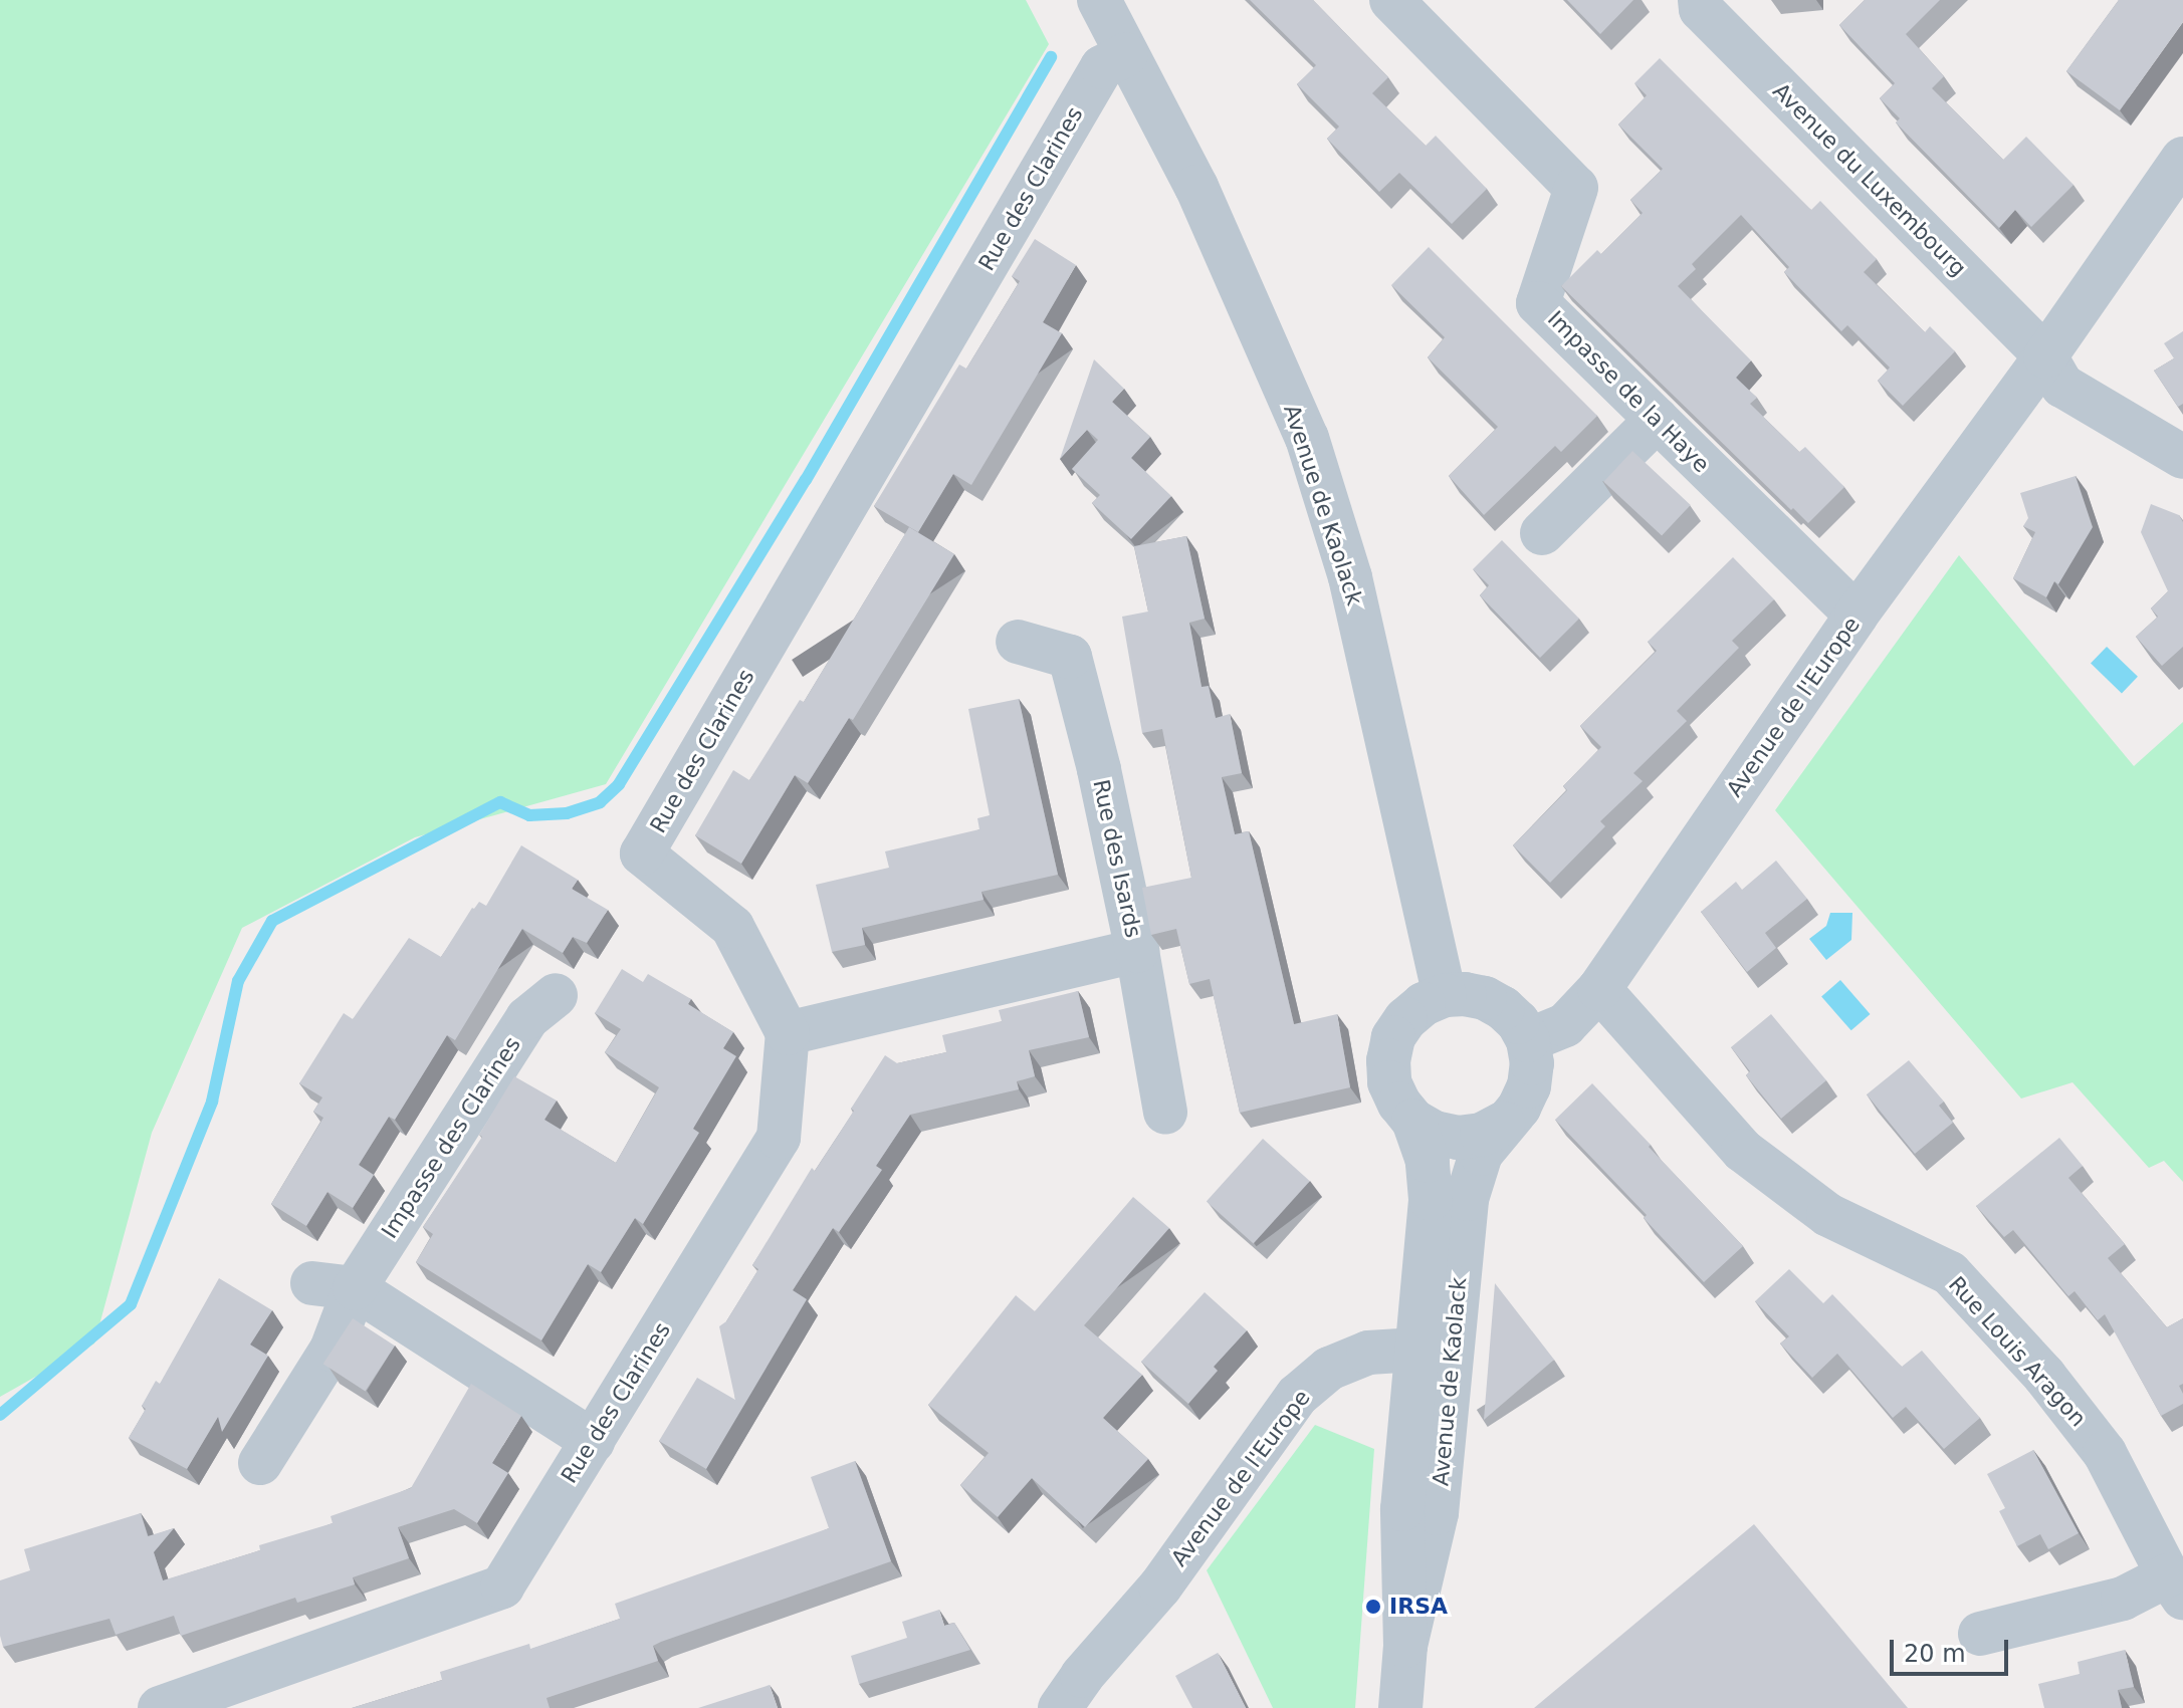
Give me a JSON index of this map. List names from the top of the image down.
{
  "streets": {
    "street": [
      "Avenue du Luxembourg",
      "Rue des Clarines",
      "Impasse de la Haye",
      "Avenue de Kaolack",
      "Avenue de l'Europe",
      "Rue des Isards",
      "Impasse des Clarines",
      "Rue Louis Aragon"
    ]
  },
  "crossings": [
    ["Avenue du Luxembourg", "Avenue de l'Europe"],
    ["Rue des Clarines", "Avenue de Kaolack"],
    ["Rue des Clarines", "Rue des Isards"],
    ["Impasse de la Haye", "Avenue de l'Europe"],
    ["Avenue de Kaolack", "Avenue de l'Europe"],
    ["Avenue de l'Europe", "Rue Louis Aragon"]
  ],
  "places": ["IRSA"],
  "scale_bar": "20 m"
}
